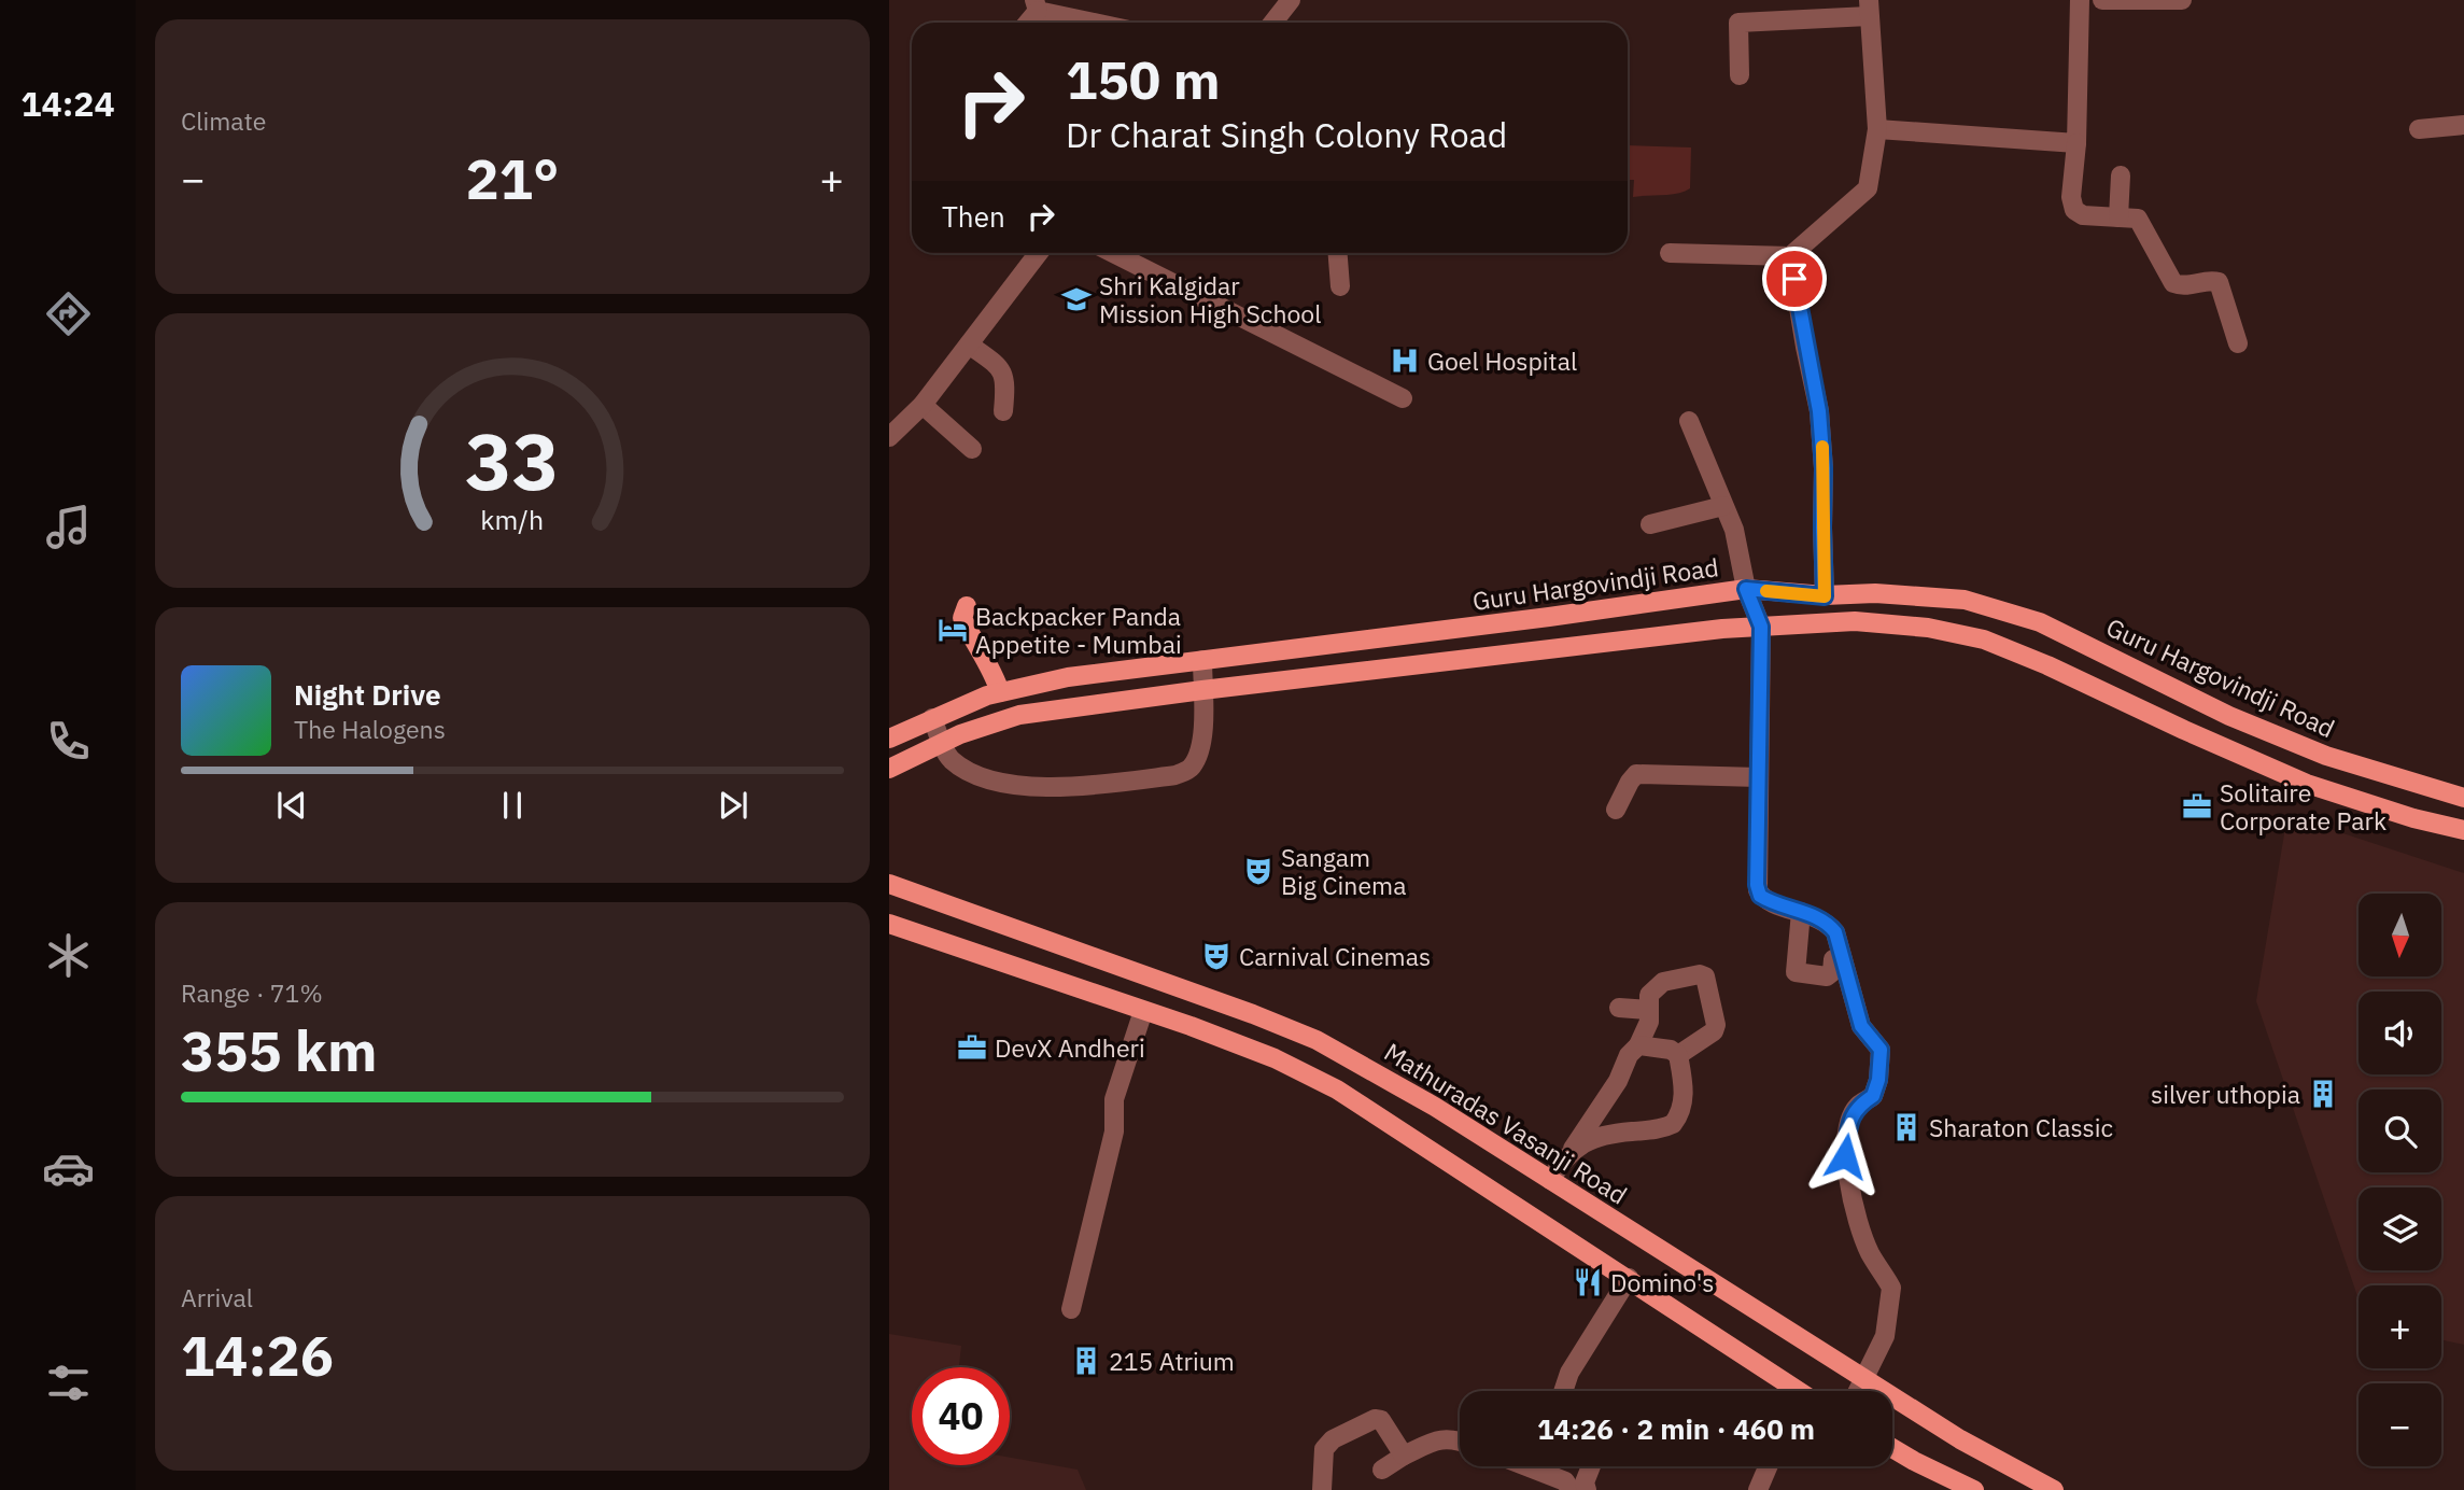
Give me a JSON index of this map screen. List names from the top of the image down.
{
  "streets": {
    "main road": ["Guru Hargovindji Road", "Mathuradas Vasanji Road"]
  },
  "places": {
    "school or university": ["Shri Kalgidar Mission High School"],
    "hospital": ["Goel Hospital"],
    "hotel": ["Backpacker Panda Appetite - Mumbai"],
    "office": ["Solitaire Corporate Park", "DevX Andheri"],
    "theatre": ["Sangam Big Cinema", "Carnival Cinemas"],
    "building": ["silver uthopia", "Sharaton Classic", "215 Atrium"],
    "restaurant": ["Domino's"]
  },
  "north": "bottom",
  "page": {
    "tabs": "14:24",
    "tile": [
      "Climate",
      ["Range · 71%", "355 km"],
      ["Arrival", "14:26"]
    ],
    "turn": ["150 m", "Dr Charat Singh Colony Road"],
    "heat": ["−", "21°", "+"],
    "then": "Then",
    "song": ["Night Drive", "The Halogens"],
    "map_buttons": ["+", "−"],
    "limit": "40",
    "trip": "14:26 · 2 min · 460 m",
    "gauge": ["33", "km/h"]
  }
}
